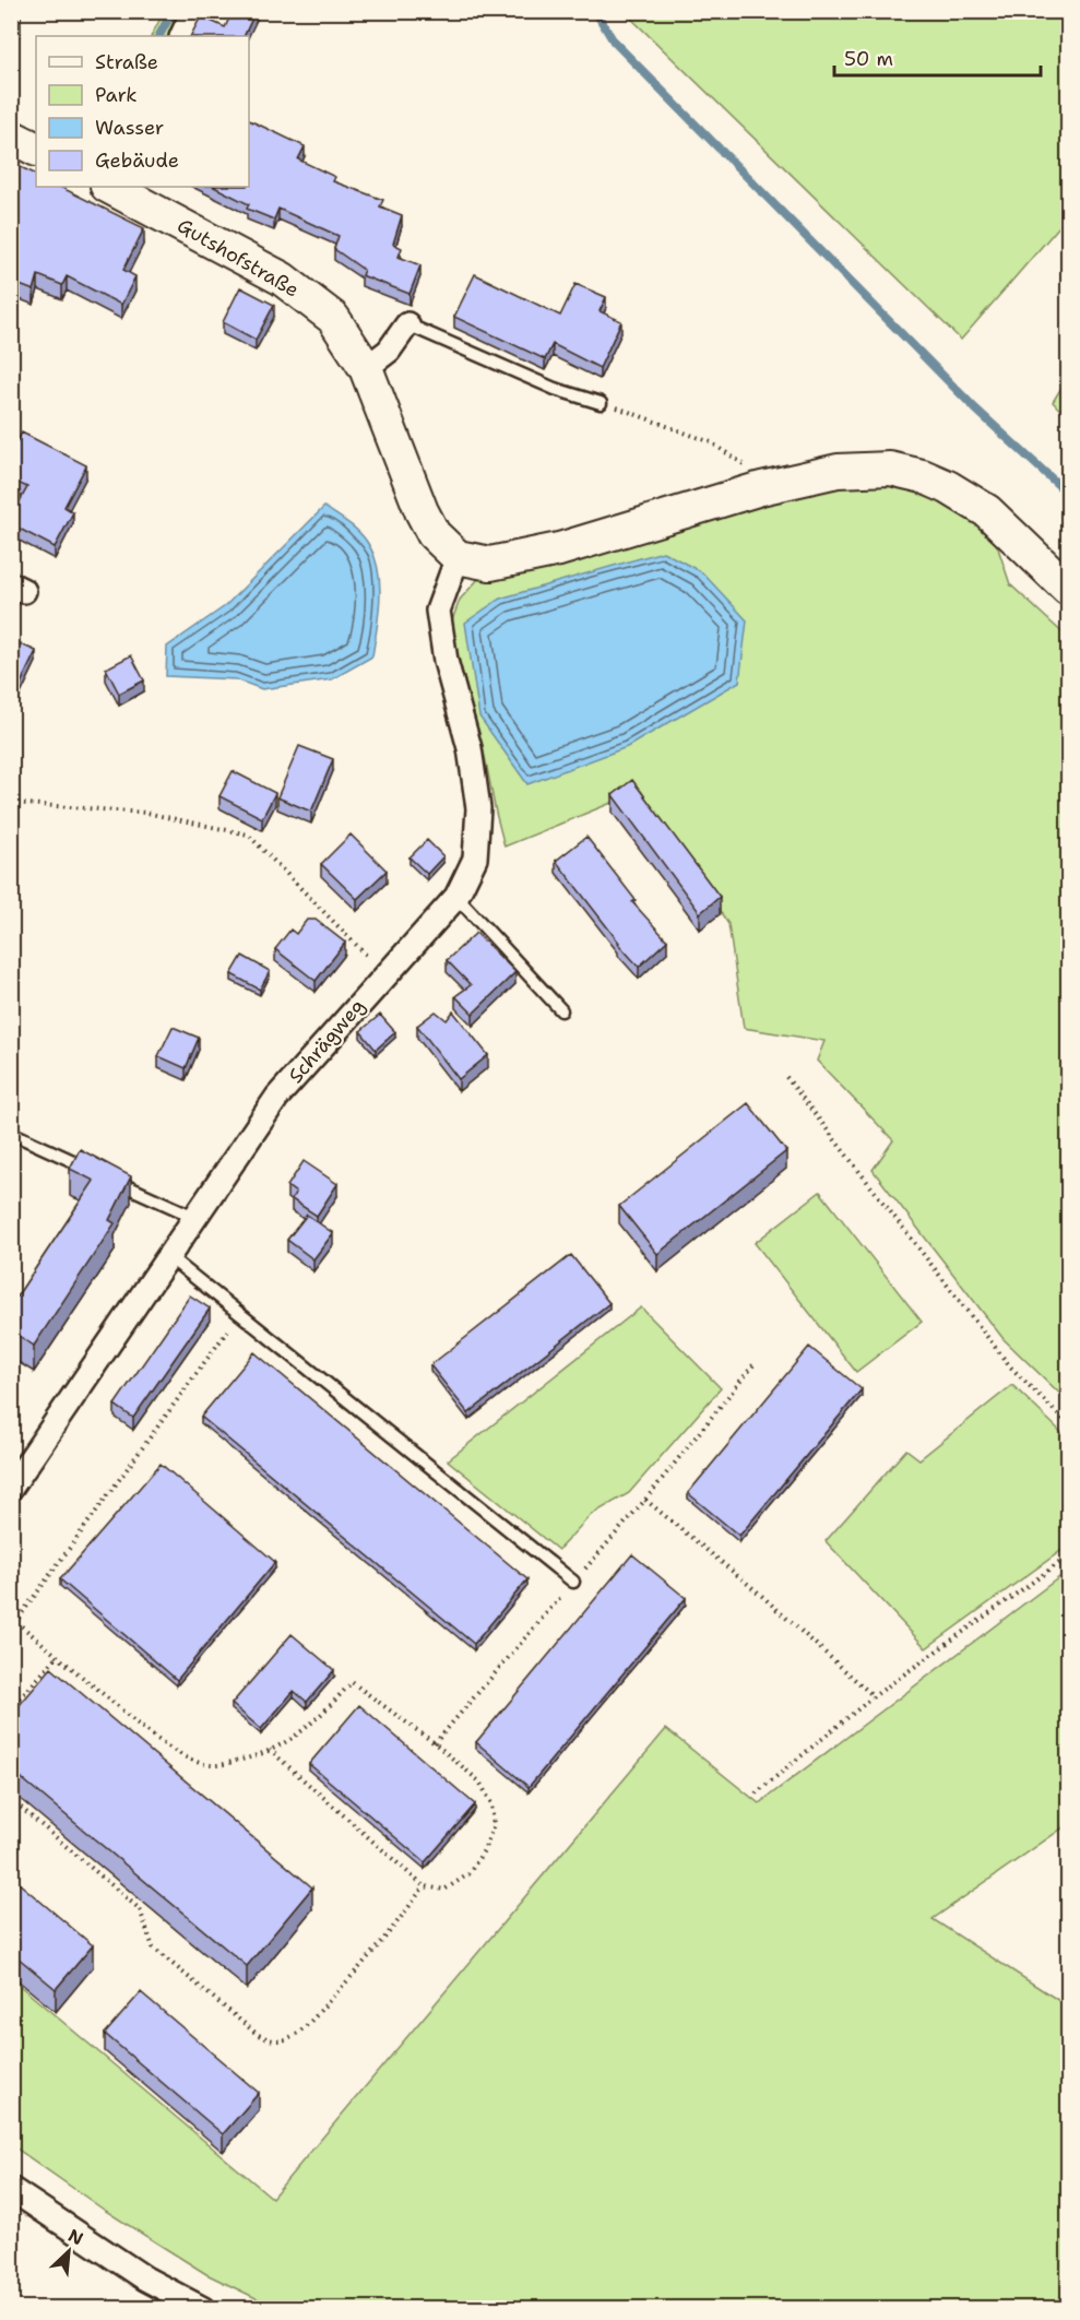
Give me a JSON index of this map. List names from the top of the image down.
{
  "streets": {
    "street": ["Gutshofstraße", "Schrägweg"]
  },
  "crossings": [
    ["Gutshofstraße", "Schrägweg"]
  ],
  "legend": [
    "Straße",
    "Park",
    "Wasser",
    "Gebäude"
  ],
  "scale_bar": "50 m",
  "north": "top right"
}
